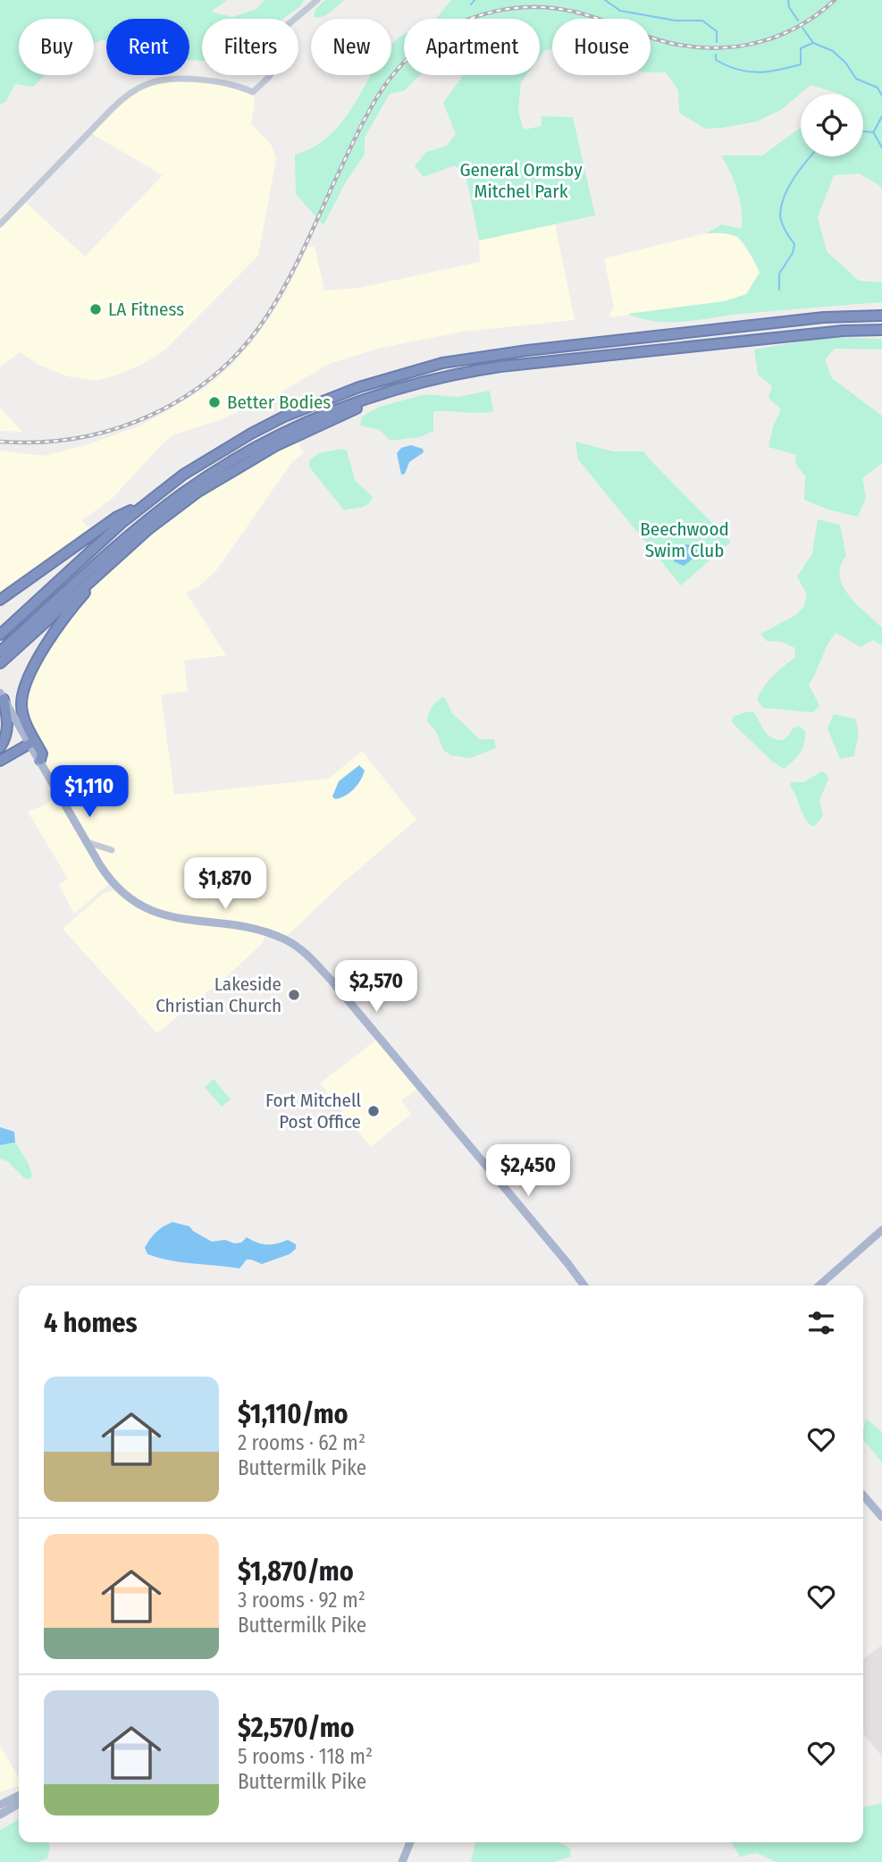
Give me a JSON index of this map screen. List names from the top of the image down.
{
  "parks": ["General Ormsby Mitchel Park", "Beechwood Swim Club"],
  "places": [
    "LA Fitness",
    "Better Bodies",
    "Lakeside Christian Church",
    "Fort Mitchell Post Office"
  ],
  "page": {
    "chip": [
      "Buy",
      "Rent",
      "Filters",
      "New",
      "Apartment",
      "House"
    ],
    "price": [
      "$1,110",
      "$1,870",
      "$2,570",
      "$2,450"
    ],
    "heading": "4 homes",
    "list": [
      {
        "name": "$1,110/mo",
        "note": "2 rooms · 62 m² · Buttermilk Pike"
      },
      {
        "name": "$1,870/mo",
        "note": "3 rooms · 92 m² · Buttermilk Pike"
      },
      {
        "name": "$2,570/mo",
        "note": "5 rooms · 118 m² · Buttermilk Pike"
      }
    ]
  }
}
